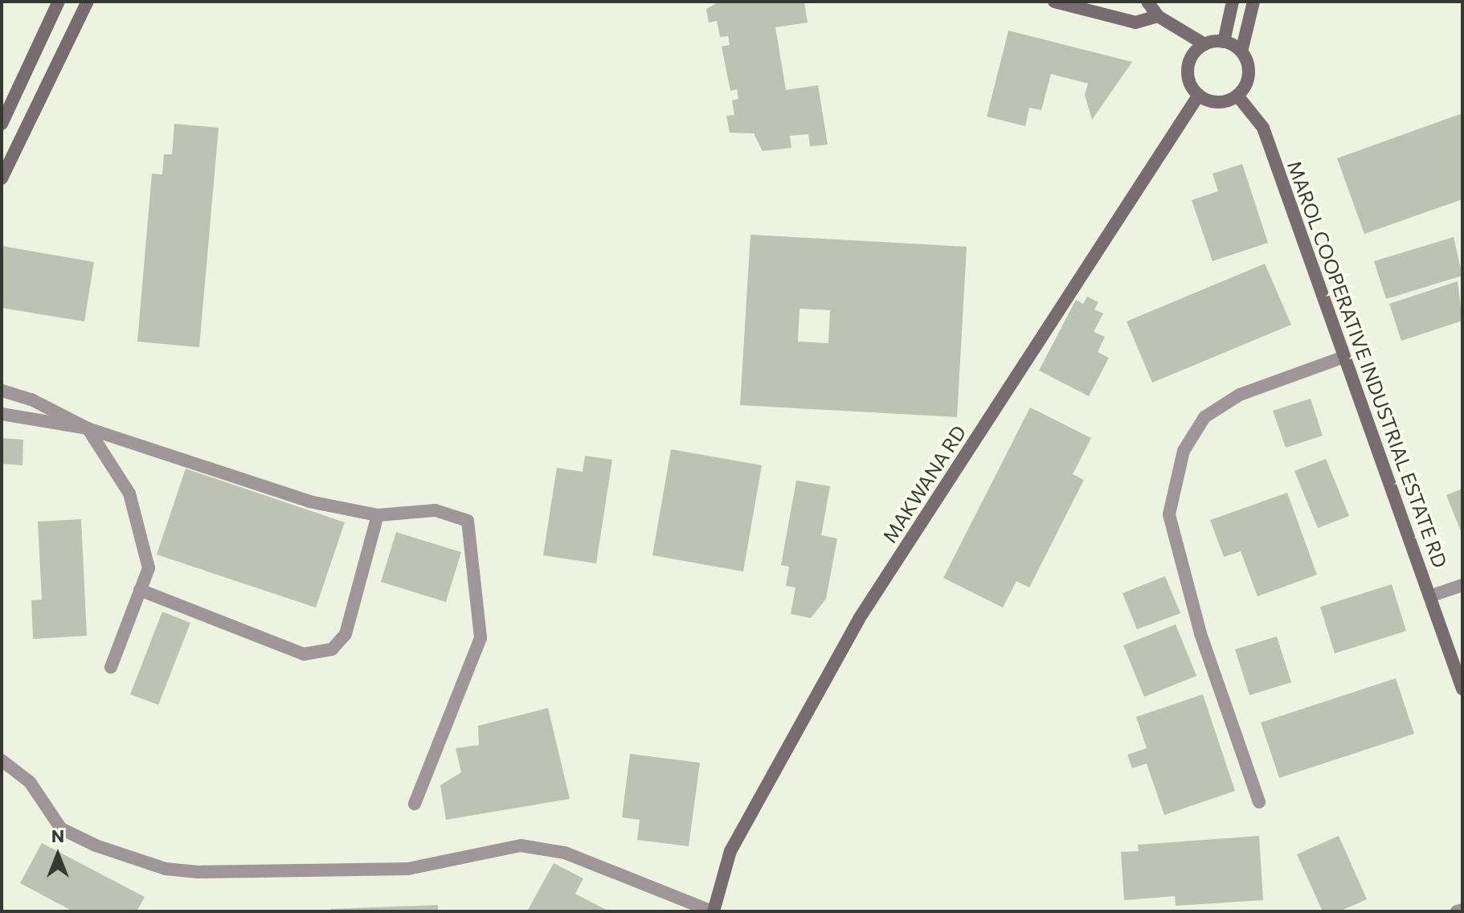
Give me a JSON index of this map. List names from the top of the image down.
{
  "streets": {
    "street": ["MAROL COOPERATIVE INDUSTRIAL ESTATE RD", "MAKWANA RD"]
  },
  "crossings": [
    ["MAROL COOPERATIVE INDUSTRIAL ESTATE RD", "MAKWANA RD"]
  ],
  "north": "top"
}
